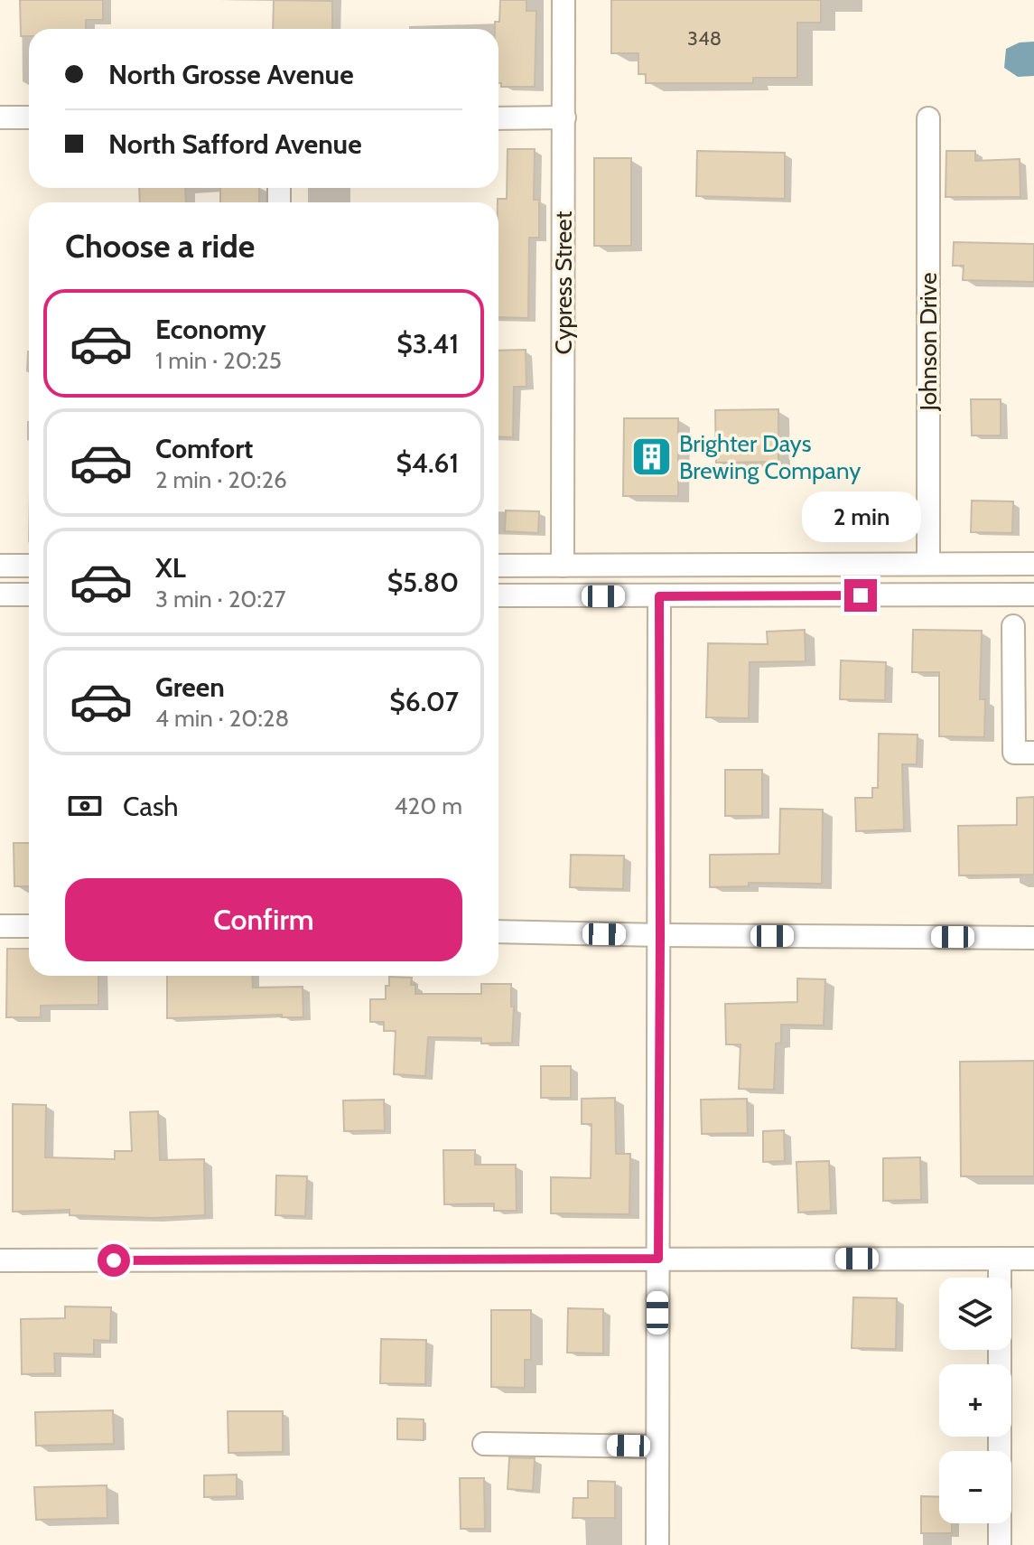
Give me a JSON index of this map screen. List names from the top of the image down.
{
  "streets": {
    "street": ["Cypress Street", "Johnson Drive"]
  },
  "places": {
    "building": ["Brighter Days Brewing Company"]
  },
  "house_numbers": ["348"],
  "page": {
    "banner": ["North Grosse Avenue", "North Safford Avenue"],
    "heading": "Choose a ride",
    "list": [
      {
        "name": "Economy",
        "note": "1 min · 20:25",
        "value": "$3.41"
      },
      {
        "name": "Comfort",
        "note": "2 min · 20:26",
        "value": "$4.61"
      },
      {
        "name": "XL",
        "note": "3 min · 20:27",
        "value": "$5.80"
      },
      {
        "name": "Green",
        "note": "4 min · 20:28",
        "value": "$6.07"
      }
    ],
    "bubble": "2 min",
    "pay": ["Cash", "420 m"],
    "buttons": "Confirm",
    "map_buttons": ["+", "−"]
  }
}
